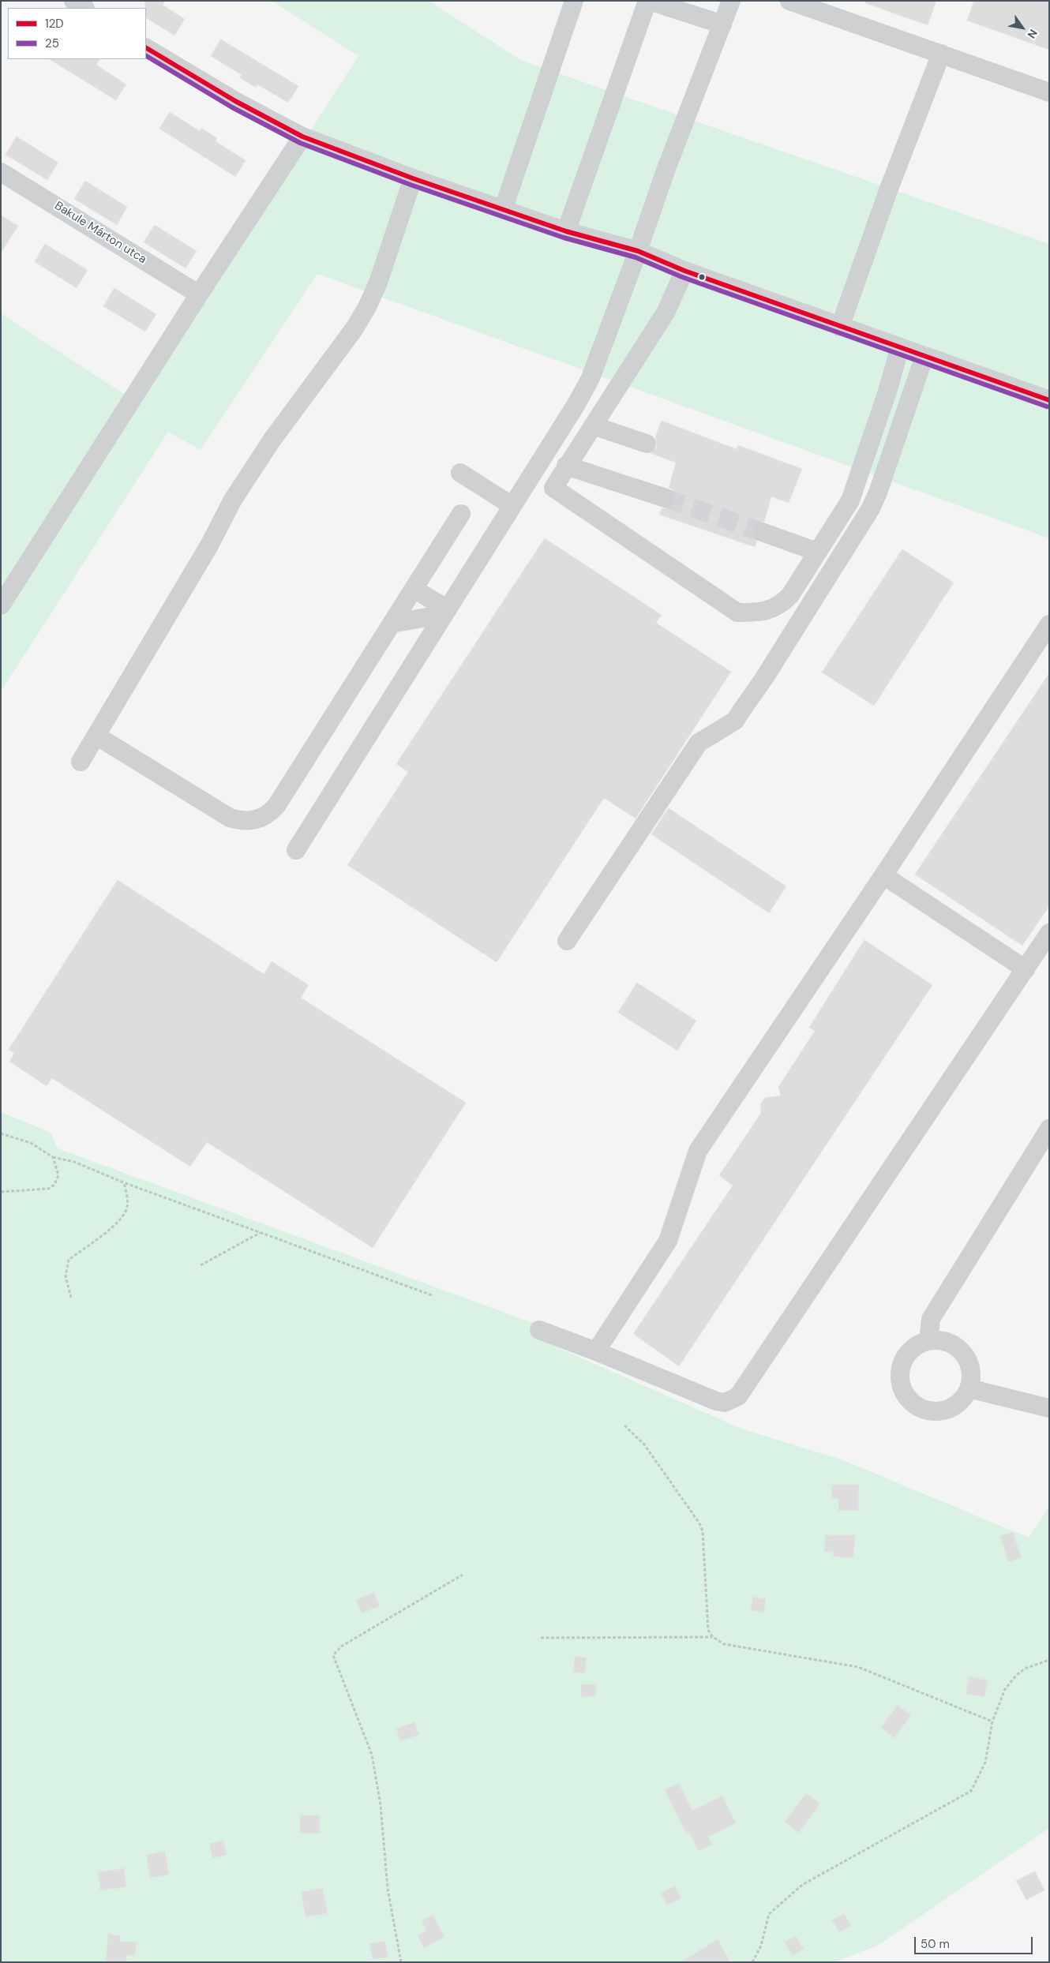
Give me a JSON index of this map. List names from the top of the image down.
{
  "streets": {
    "street": ["Bakule Márton utca"]
  },
  "lines": ["transit line 12D", "transit line 25"],
  "legend": ["12D", "25"],
  "scale_bar": "50 m",
  "north": "bottom right"
}
